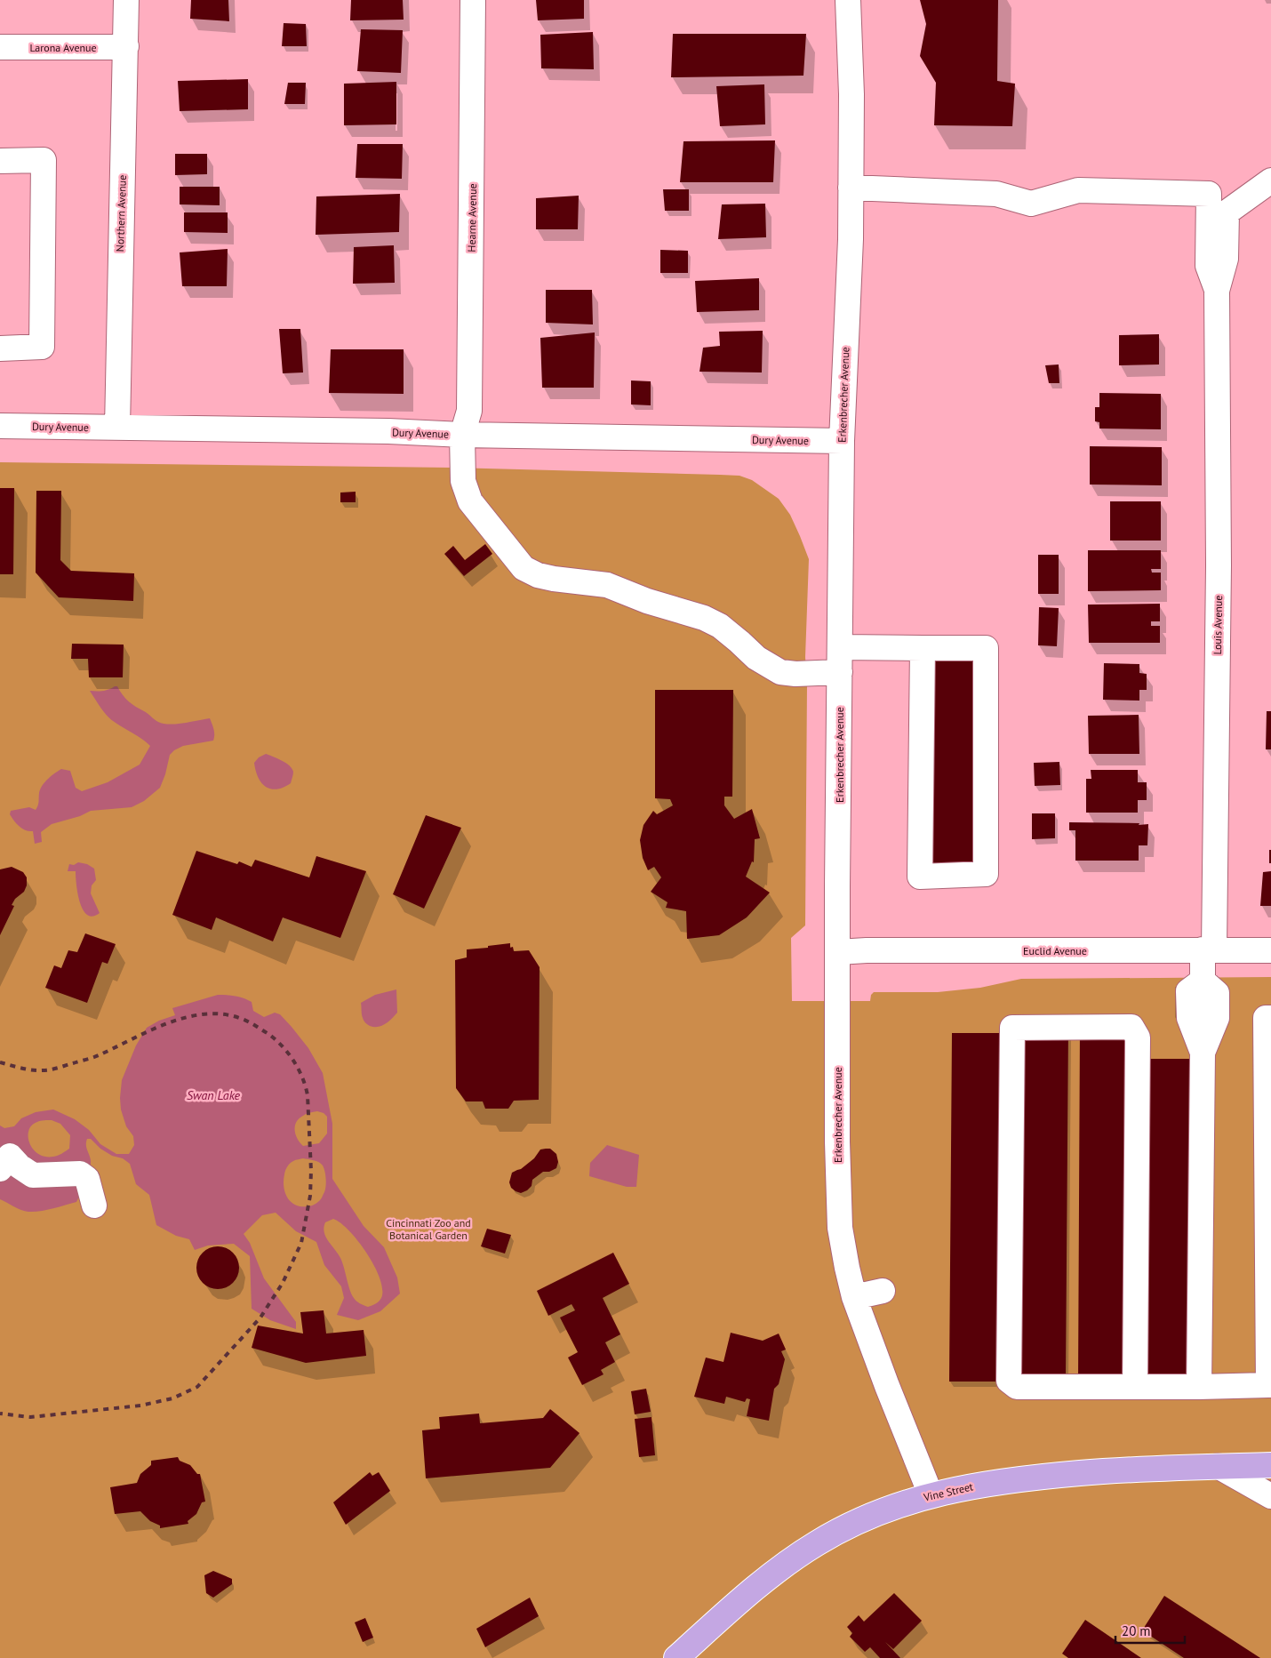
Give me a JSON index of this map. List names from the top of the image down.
{
  "streets": {
    "main road": ["Vine Street"],
    "street": [
      "Larona Avenue",
      "Northern Avenue",
      "Hearne Avenue",
      "Erkenbrecher Avenue",
      "Dury Avenue",
      "Louis Avenue",
      "Euclid Avenue"
    ]
  },
  "crossings": [
    ["Larona Avenue", "Northern Avenue"],
    ["Northern Avenue", "Dury Avenue"],
    ["Hearne Avenue", "Erkenbrecher Avenue"],
    ["Hearne Avenue", "Dury Avenue"],
    ["Erkenbrecher Avenue", "Dury Avenue"],
    ["Erkenbrecher Avenue", "Euclid Avenue"],
    ["Erkenbrecher Avenue", "Vine Street"],
    ["Louis Avenue", "Euclid Avenue"]
  ],
  "water": ["Swan Lake"],
  "parks": ["Cincinnati Zoo and Botanical Garden"],
  "scale_bar": "20 m"
}
